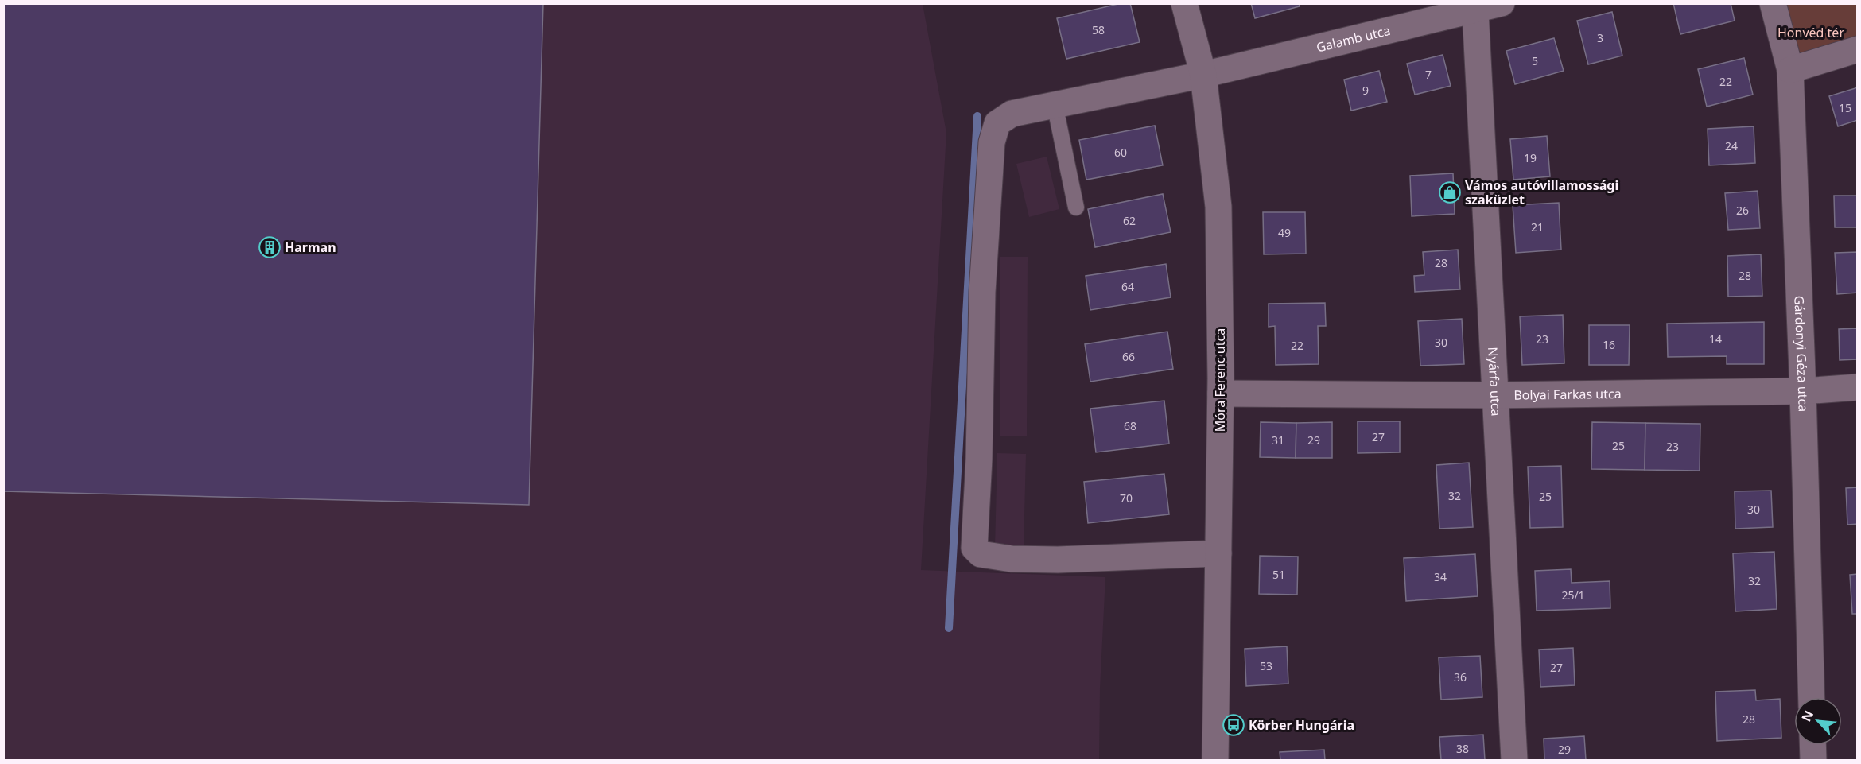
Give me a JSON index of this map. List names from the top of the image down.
{
  "streets": {
    "street": [
      "Galamb utca",
      "Gárdonyi Géza utca",
      "Móra Ferenc utca",
      "Nyárfa utca",
      "Bolyai Farkas utca"
    ]
  },
  "crossings": [
    ["Galamb utca", "Móra Ferenc utca"],
    ["Galamb utca", "Nyárfa utca"],
    ["Gárdonyi Géza utca", "Bolyai Farkas utca"],
    ["Móra Ferenc utca", "Bolyai Farkas utca"],
    ["Nyárfa utca", "Bolyai Farkas utca"]
  ],
  "parks": ["Honvéd tér"],
  "places": {
    "shop": ["Vámos autóvillamossági szaküzlet"],
    "building": ["Harman"],
    "bus stop": ["Körber Hungária"]
  },
  "house_numbers": [
    "58",
    "3",
    "5",
    "7",
    "22",
    "9",
    "15",
    "24",
    "60",
    "19",
    "26",
    "62",
    "21",
    "49",
    "28",
    "28",
    "64",
    "23",
    "14",
    "30",
    "16",
    "22",
    "66",
    "68",
    "27",
    "31",
    "29",
    "25",
    "23",
    "32",
    "25",
    "70",
    "30",
    "51",
    "34",
    "32",
    "25/1",
    "53",
    "27",
    "36",
    "28",
    "38",
    "29"
  ],
  "north": "top left"
}
